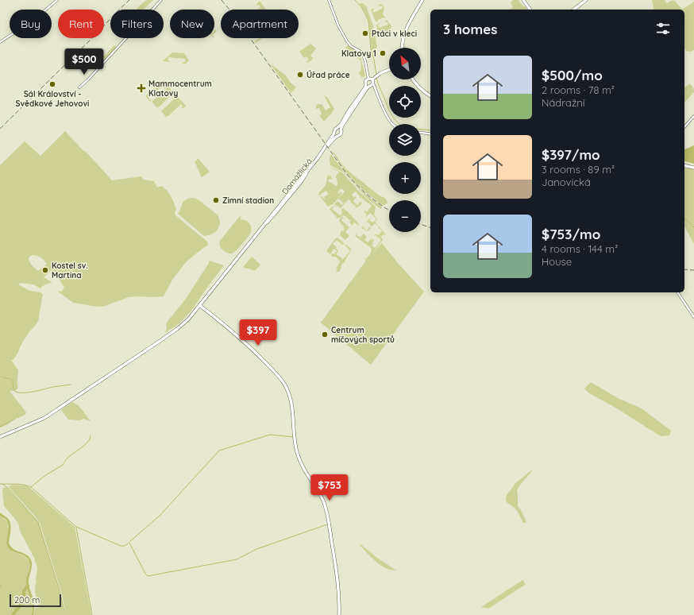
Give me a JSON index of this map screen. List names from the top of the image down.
{
  "streets": {
    "main road": ["Domažlická"]
  },
  "places": {
    "other": [
      "Ptáci v kleci",
      "Klatovy 1",
      "Úřad práce",
      "Sál Království - Svědkové Jehovovi",
      "Zimní stadion",
      "Kostel sv. Martina",
      "Centrum míčových sportů"
    ],
    "health": ["Mammocentrum Klatovy"]
  },
  "scale_bar": "200 m",
  "north": "top left",
  "page": {
    "chip": [
      "Buy",
      "Rent",
      "Filters",
      "New",
      "Apartment"
    ],
    "heading": "3 homes",
    "map_buttons": ["+", "−"],
    "list": [
      {
        "name": "$500/mo",
        "note": "2 rooms · 78 m² · Nádražní"
      },
      {
        "name": "$397/mo",
        "note": "3 rooms · 89 m² · Janovická"
      },
      {
        "name": "$753/mo",
        "note": "4 rooms · 144 m² · House"
      }
    ],
    "price": ["$500", "$397", "$753"],
    "scale": "200 m"
  }
}
